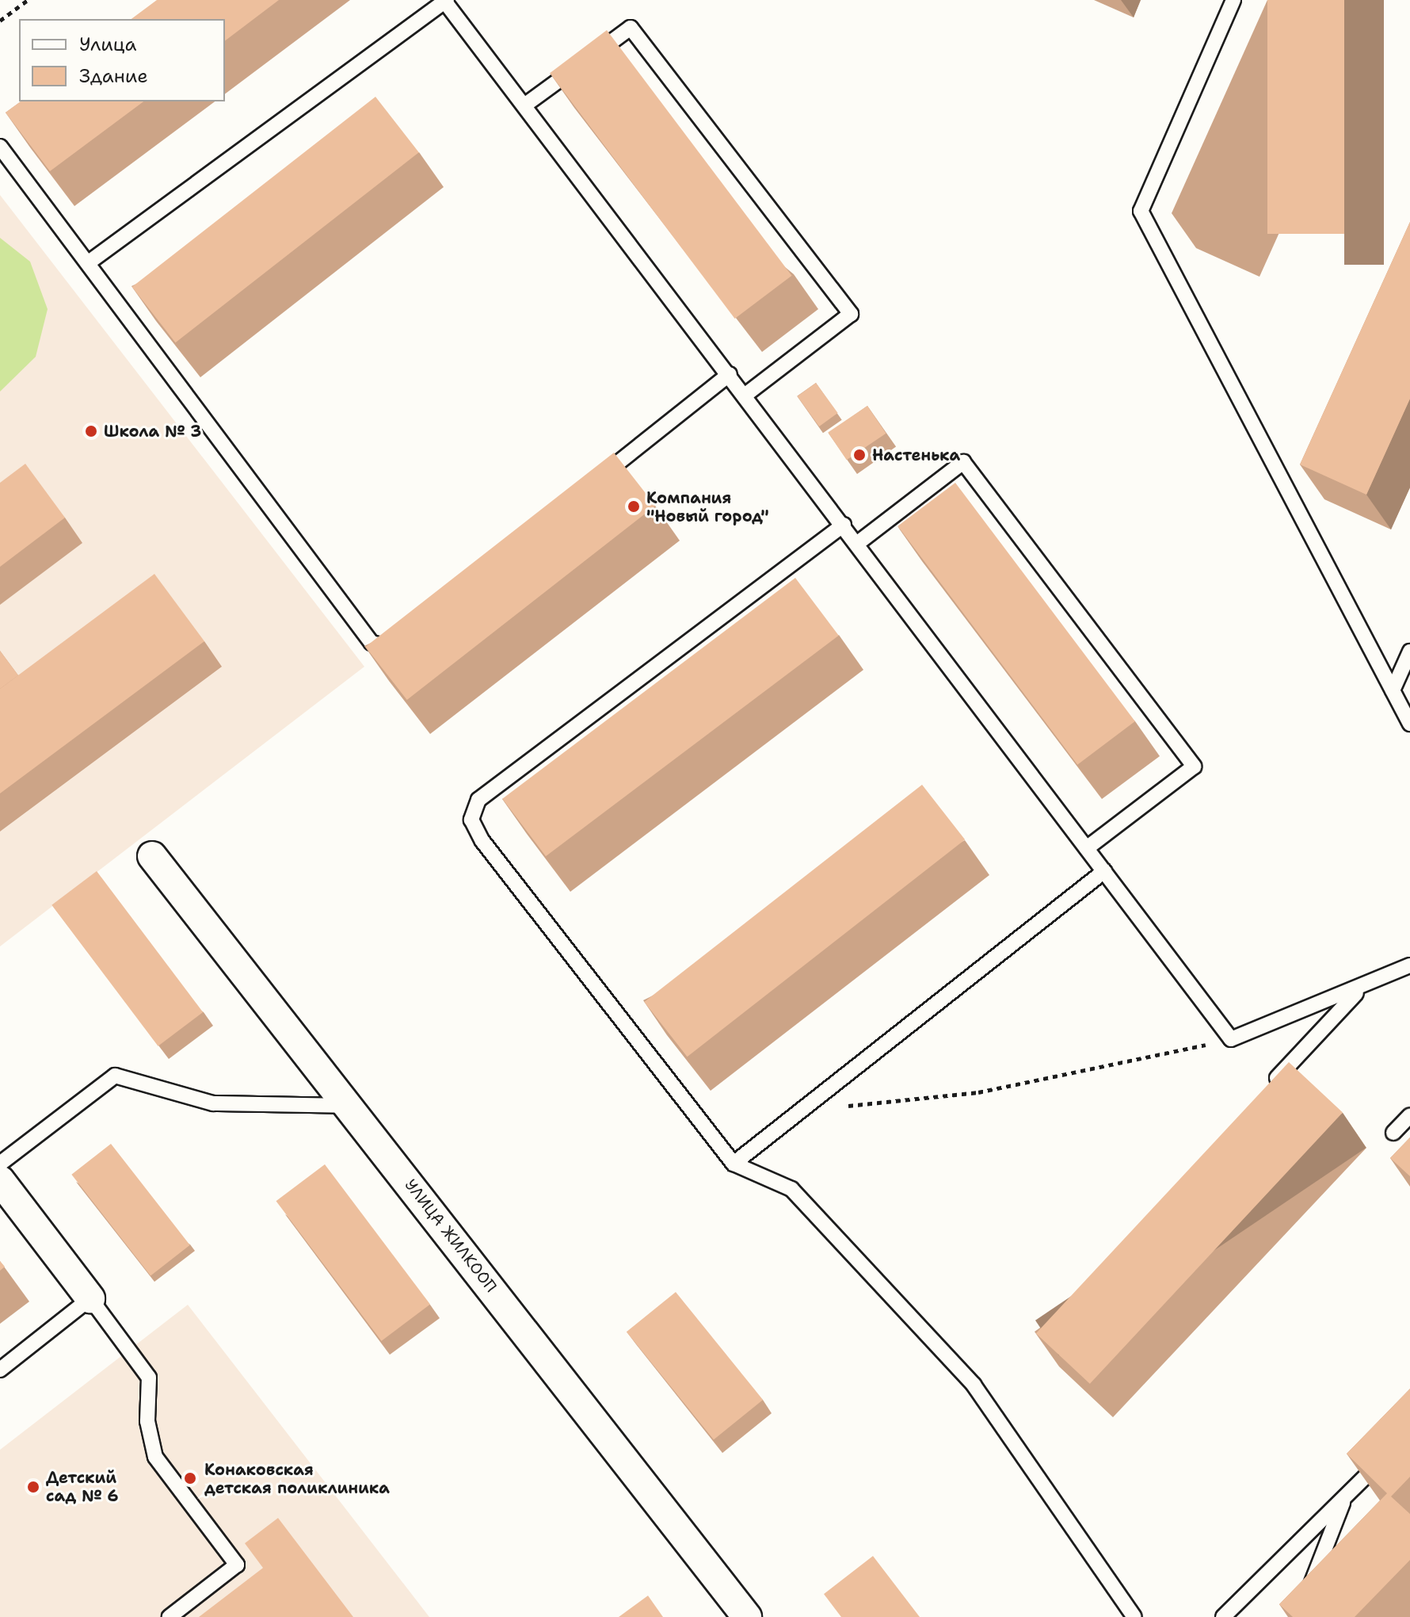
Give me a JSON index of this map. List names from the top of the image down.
{
  "streets": {
    "street": ["УЛИЦА ЖИЛКООП"]
  },
  "places": [
    "Школа № 3",
    "Настенька",
    "Компания \"Новый город\"",
    "Конаковская детская поликлиника",
    "Детский сад № 6"
  ],
  "legend": ["Улица", "Здание"]
}
